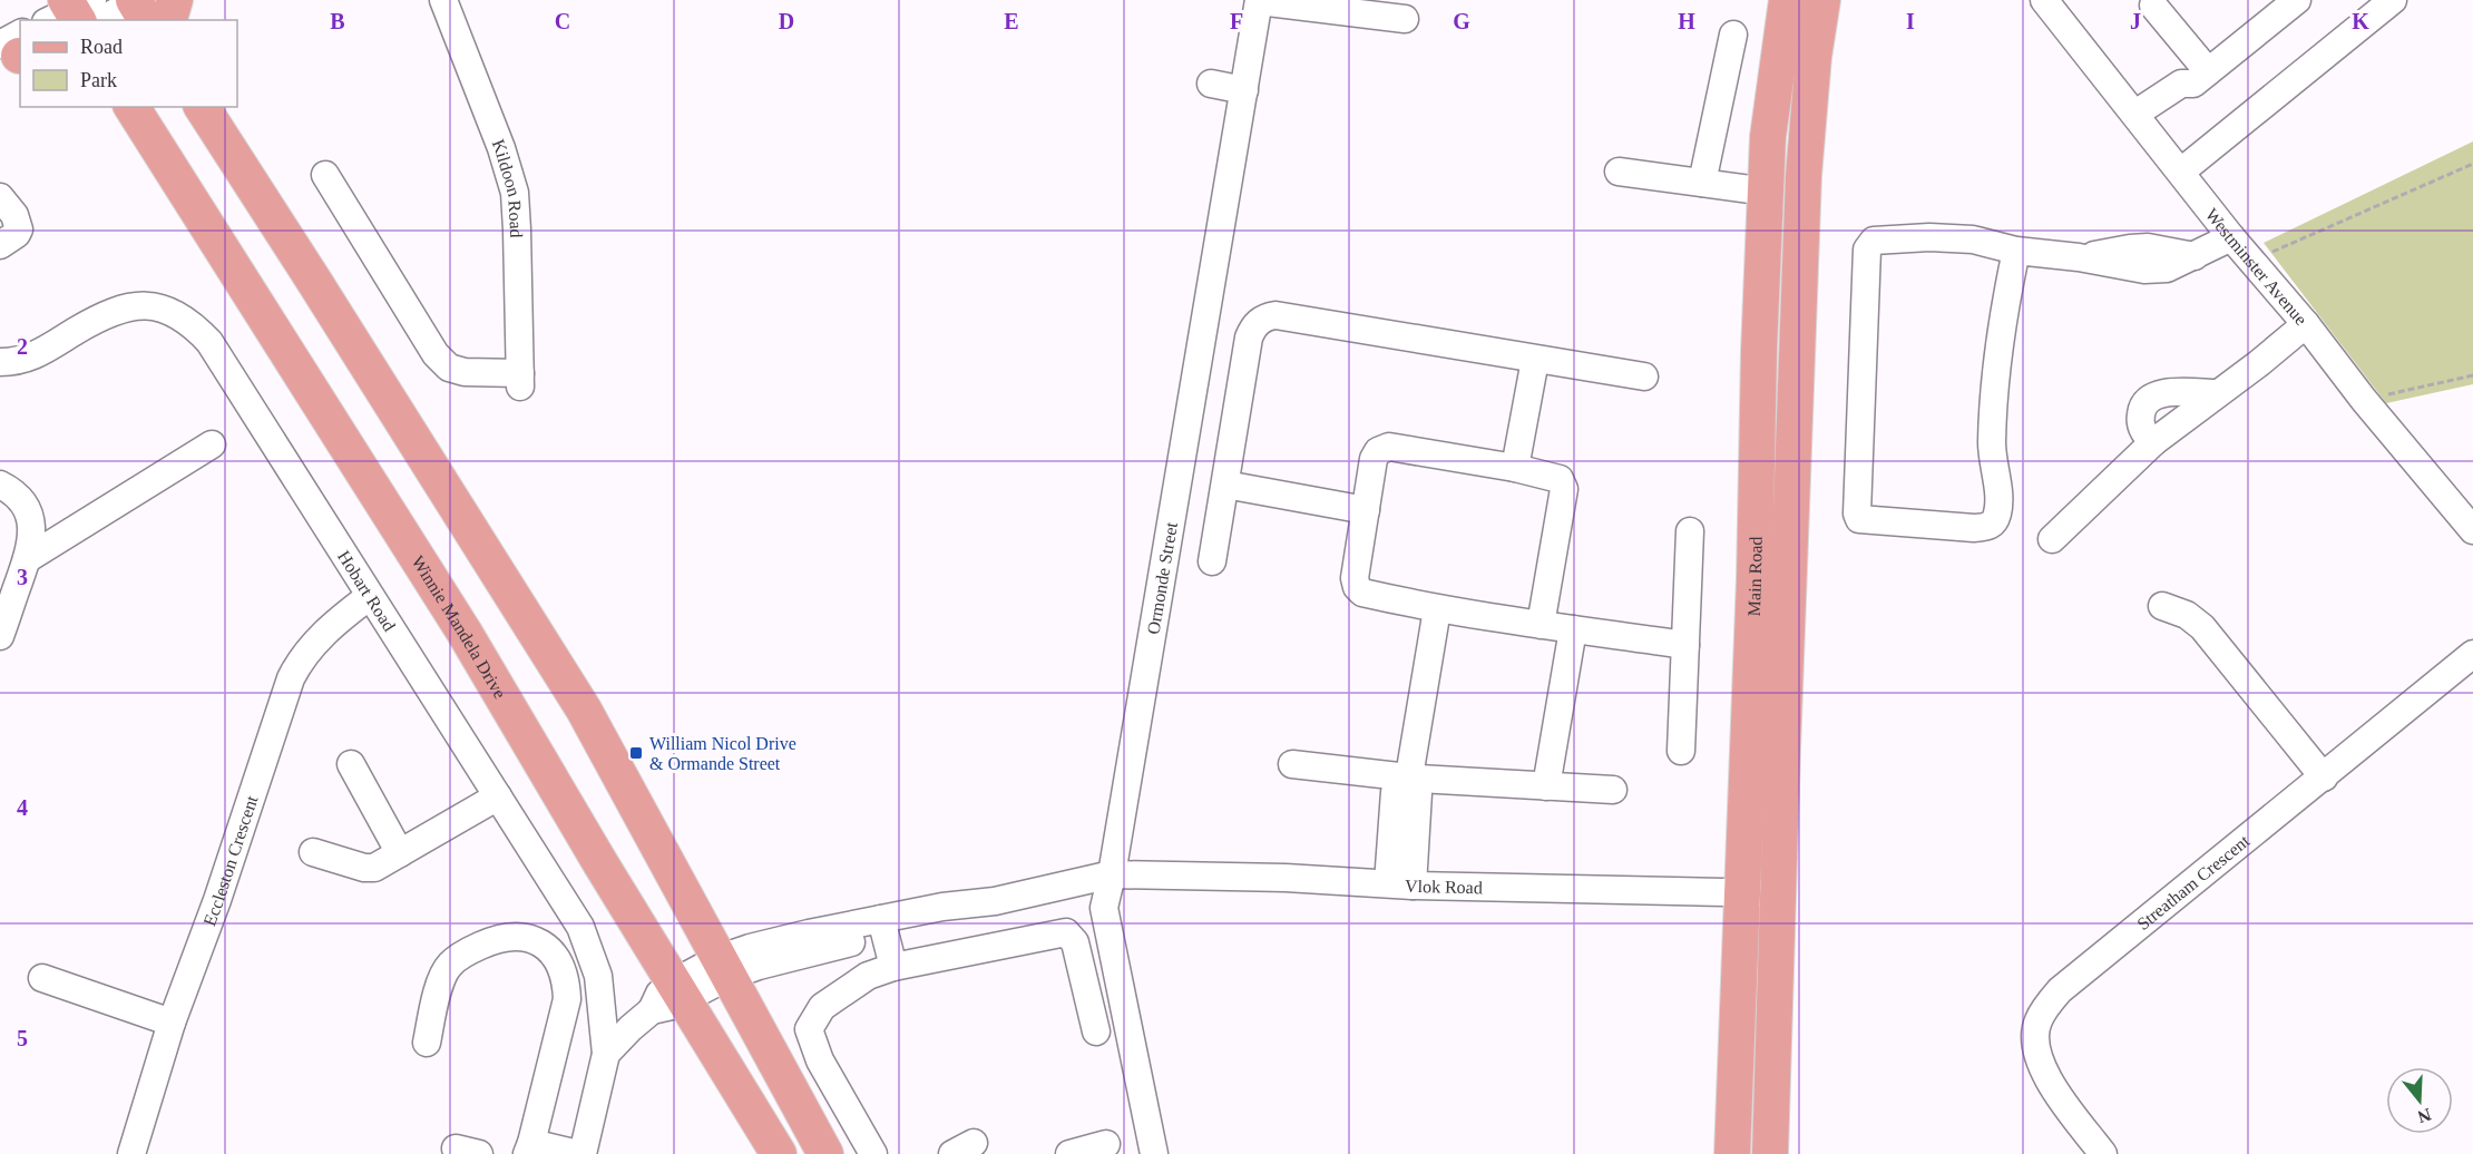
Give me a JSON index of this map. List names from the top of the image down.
{
  "streets": {
    "main road": ["Main Road", "Winnie Mandela Drive"],
    "street": [
      "Kildoon Road",
      "Westminster Avenue",
      "Ormonde Street",
      "Hobart Road",
      "Eccleston Crescent",
      "Streatham Crescent",
      "Vlok Road"
    ]
  },
  "crossings": [
    ["Main Road", "Vlok Road"],
    ["Ormonde Street", "Vlok Road"],
    ["Hobart Road", "Eccleston Crescent"]
  ],
  "places": {
    "transit": ["William Nicol Drive & Ormande Street"]
  },
  "legend": ["Road", "Park"],
  "north": "bottom",
  "grid": {
    "columns": [
      "B",
      "C",
      "D",
      "E",
      "F",
      "G",
      "H",
      "I",
      "J",
      "K"
    ],
    "rows": [
      "2",
      "3",
      "4",
      "5"
    ]
  }
}
